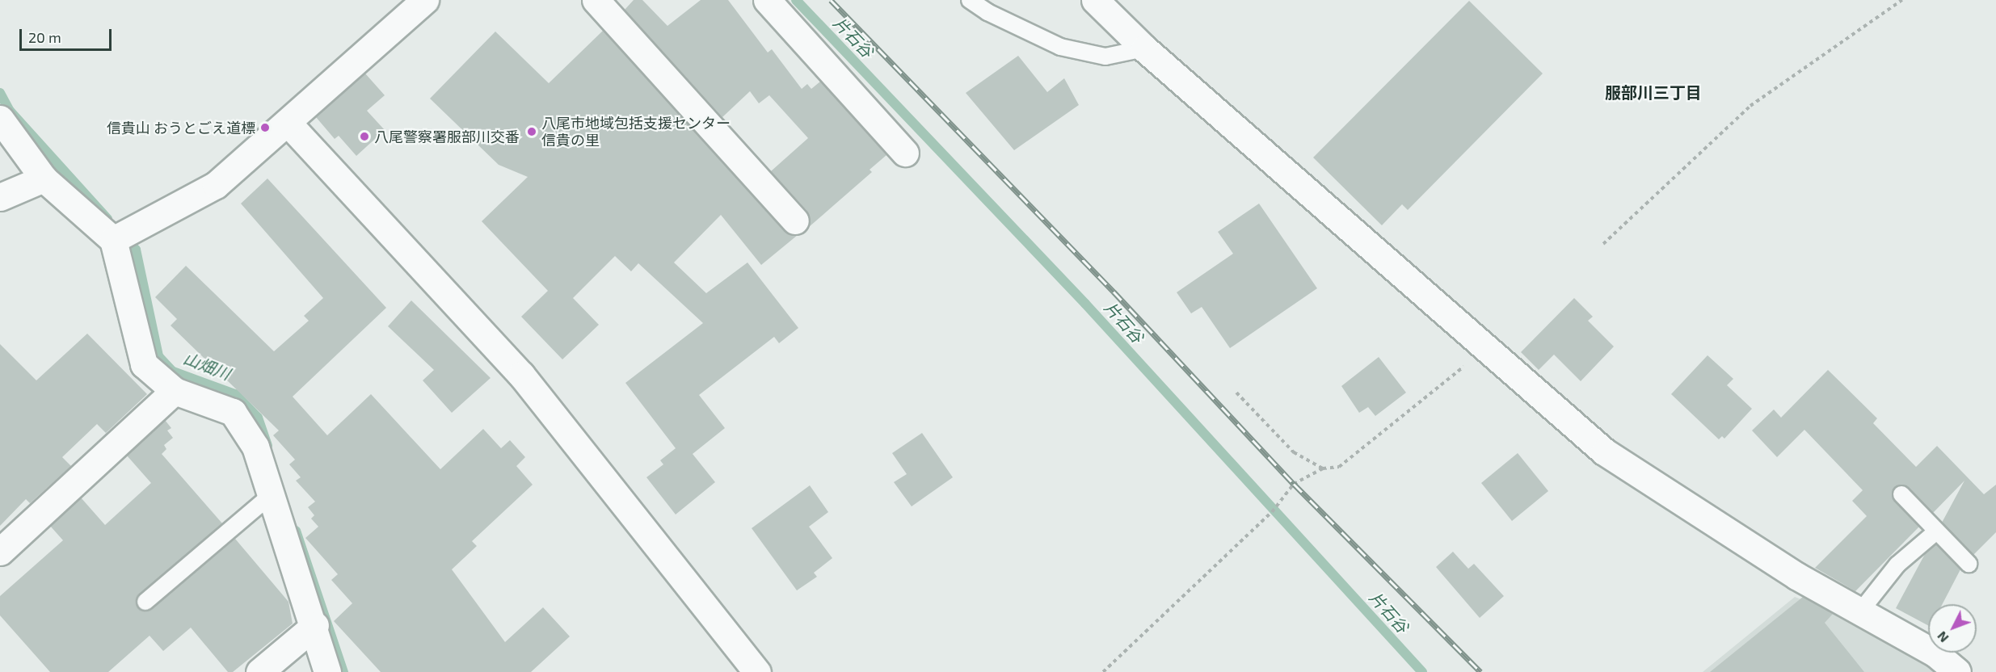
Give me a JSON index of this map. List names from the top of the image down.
{
  "districts": ["服部川三丁目"],
  "water": ["片石谷", "山畑川"],
  "places": ["信貴山 おうとごえ道標", "八尾市地域包括支援センター 信貴の里", "八尾警察署服部川交番"],
  "scale_bar": "20 m",
  "north": "bottom left"
}
